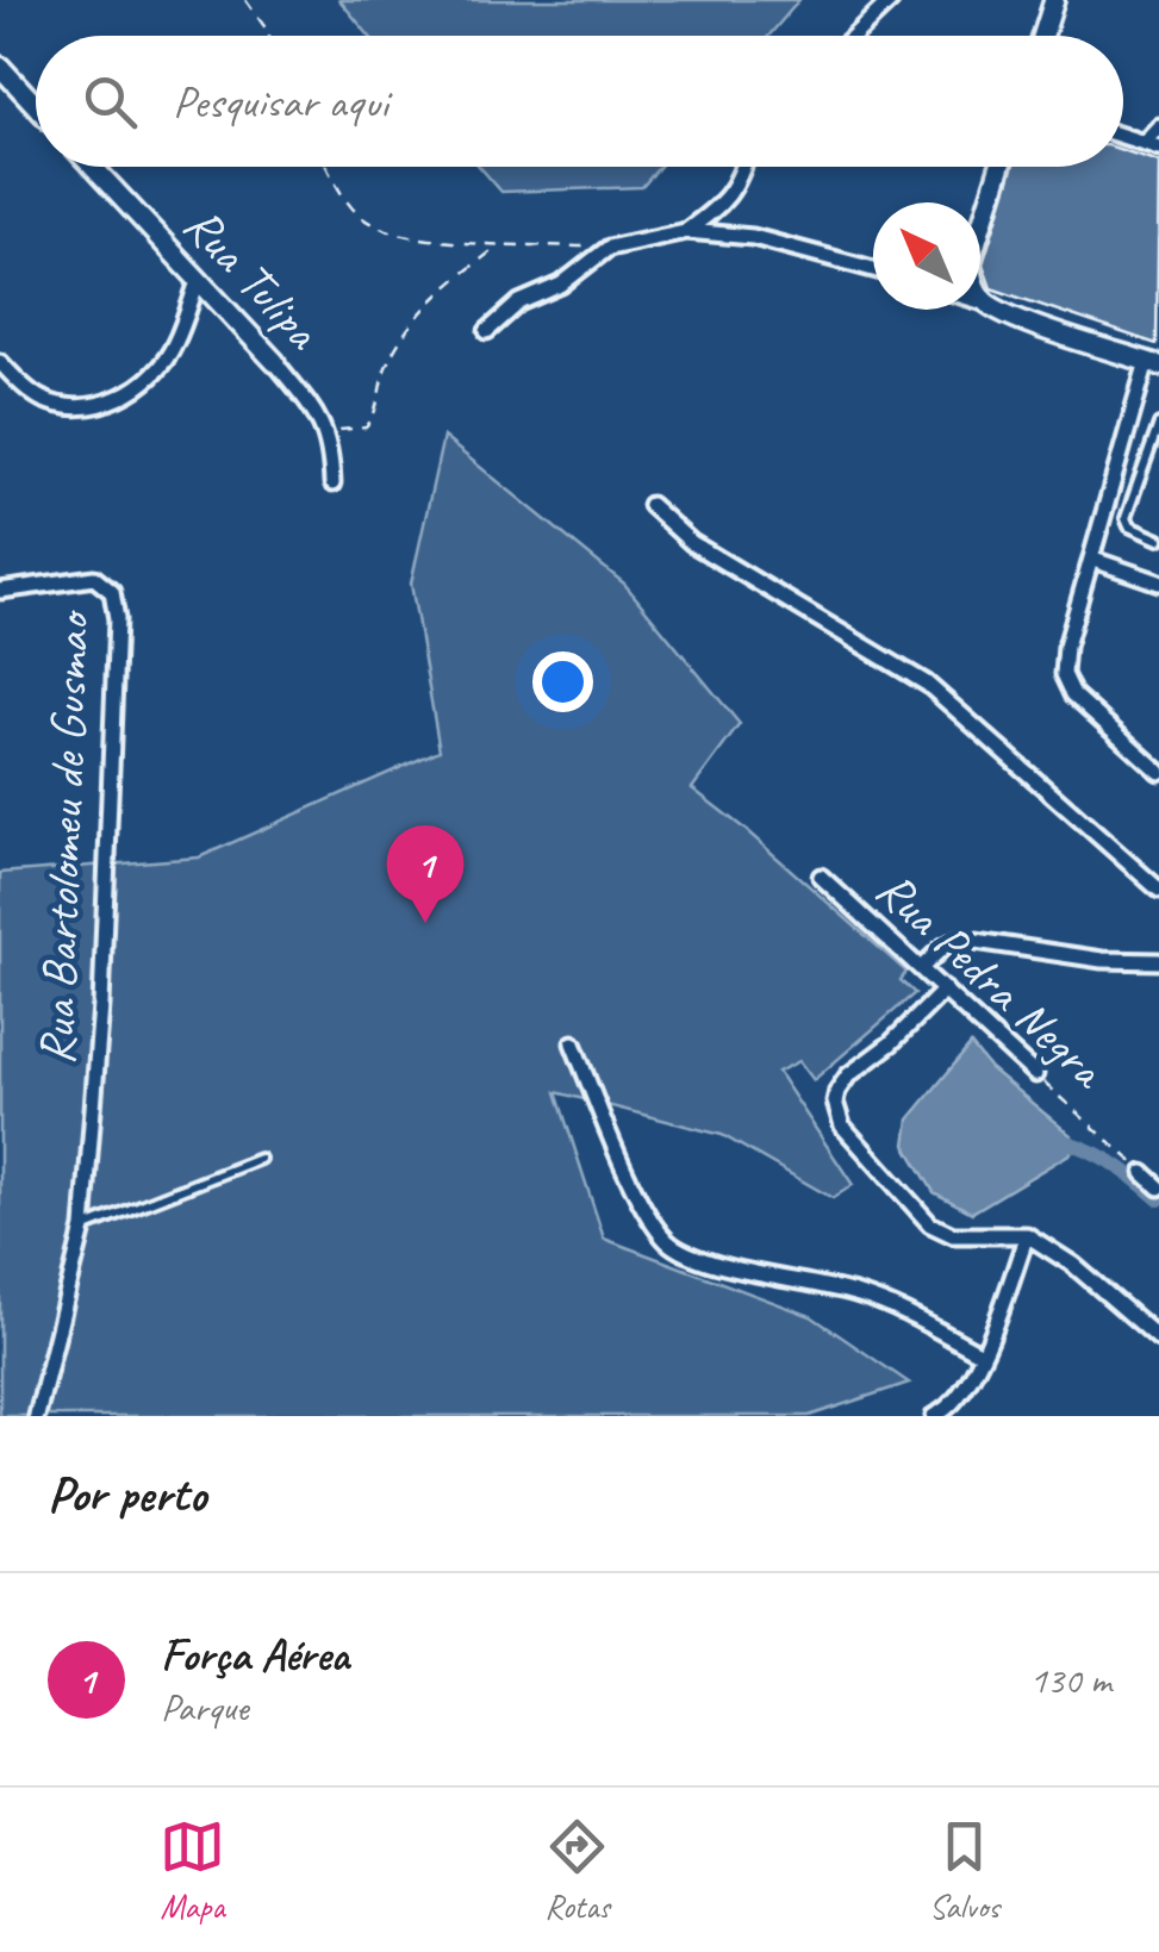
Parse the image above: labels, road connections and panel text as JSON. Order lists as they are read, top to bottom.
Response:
{
  "streets": {
    "main road": ["Rua Tulipa"],
    "street": ["Rua Bartolomeu de Gusmao", "Rua Pedra Negra"]
  },
  "north": "top left",
  "page": {
    "search": "Pesquisar aqui",
    "pins": "1",
    "heading": "Por perto",
    "list": [
      {
        "mark": "1",
        "name": "Força Aérea",
        "note": "Parque",
        "value": "130 m"
      }
    ],
    "nav": ["Mapa", "Rotas", "Salvos"]
  }
}
